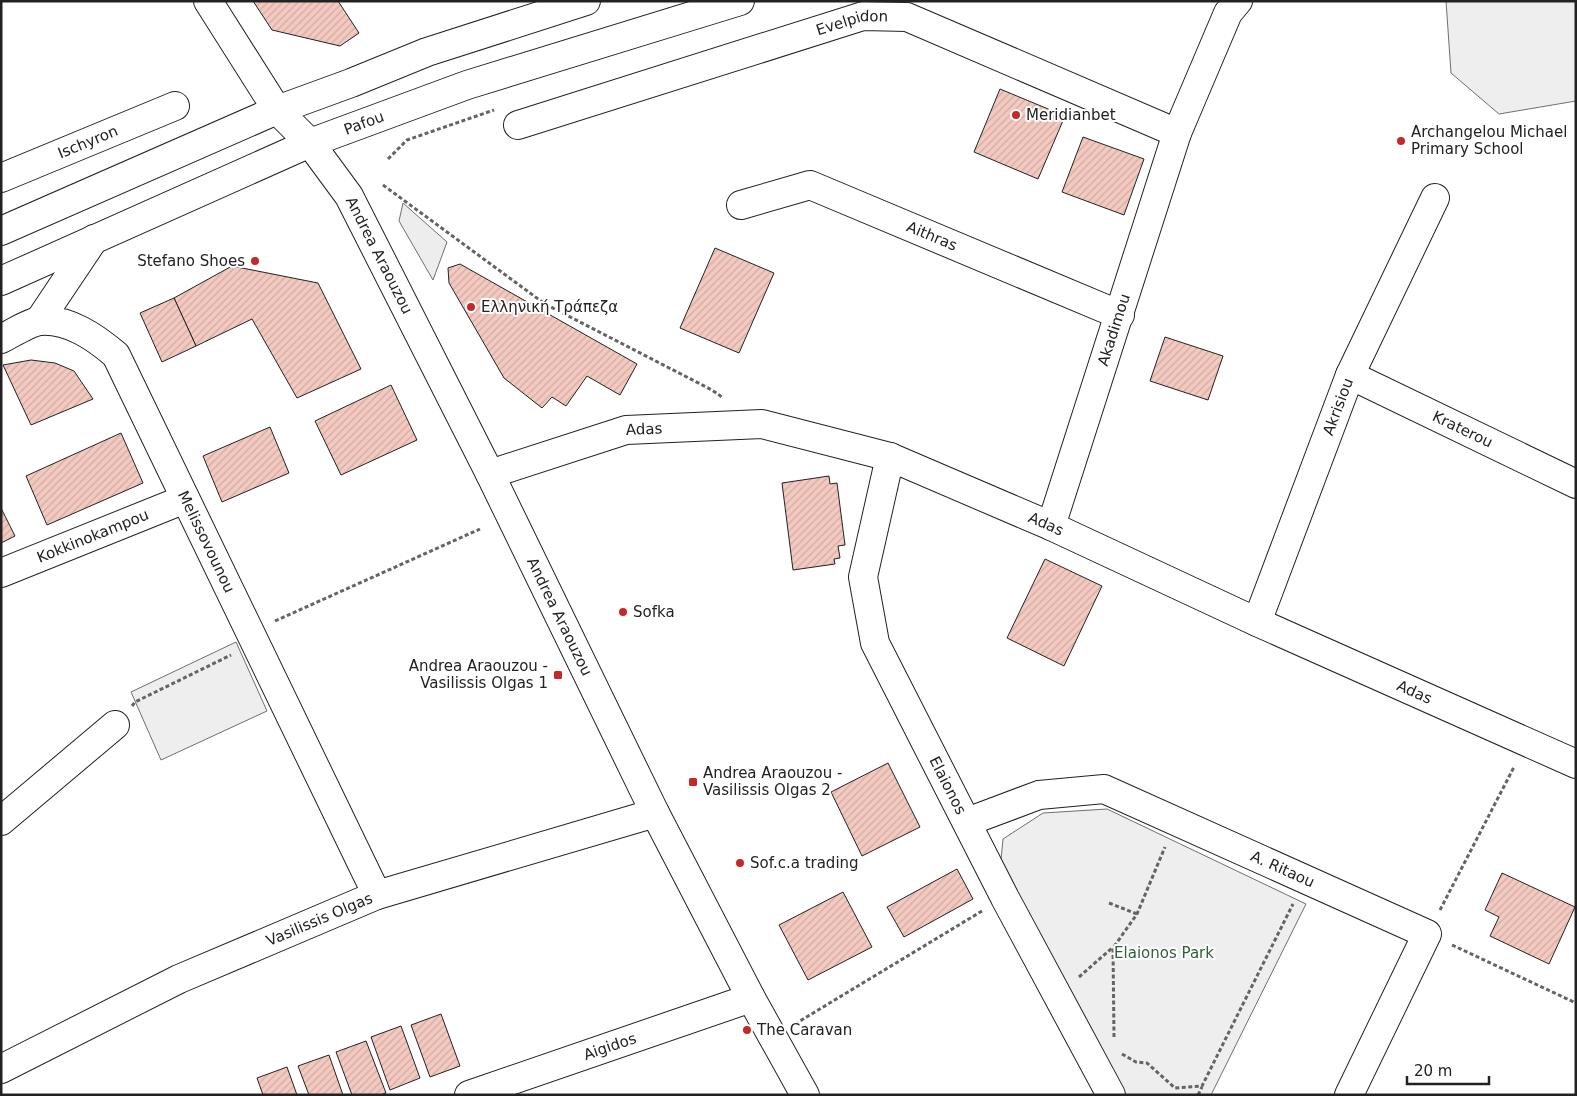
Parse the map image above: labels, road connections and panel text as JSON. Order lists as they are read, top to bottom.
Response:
{
  "streets": {
    "street": [
      "Evelpidon",
      "Pafou",
      "Ischyron",
      "Aithras",
      "Andrea Araouzou",
      "Akadimou",
      "Akrisiou",
      "Kraterou",
      "Adas",
      "Kokkinokampou",
      "Melissovounou",
      "Elaionos",
      "A. Ritaou",
      "Vasilissis Olgas",
      "Aigidos"
    ]
  },
  "crossings": [
    ["Evelpidon", "Akadimou"],
    ["Pafou", "Andrea Araouzou"],
    ["Aithras", "Akadimou"],
    ["Andrea Araouzou", "Adas"],
    ["Andrea Araouzou", "Vasilissis Olgas"],
    ["Andrea Araouzou", "Aigidos"],
    ["Akadimou", "Adas"],
    ["Akrisiou", "Kraterou"],
    ["Akrisiou", "Adas"],
    ["Adas", "Elaionos"],
    ["Kokkinokampou", "Melissovounou"],
    ["Melissovounou", "Vasilissis Olgas"],
    ["Elaionos", "A. Ritaou"]
  ],
  "parks": ["Elaionos Park"],
  "places": {
    "other": [
      "Meridianbet",
      "Archangelou Michael Primary School",
      "Stefano Shoes",
      "Ελληνική Τράπεζα",
      "Sofka",
      "Sof.c.a trading",
      "The Caravan"
    ],
    "transit": ["Andrea Araouzou - Vasilissis Olgas 1", "Andrea Araouzou - Vasilissis Olgas 2"]
  },
  "scale_bar": "20 m"
}
